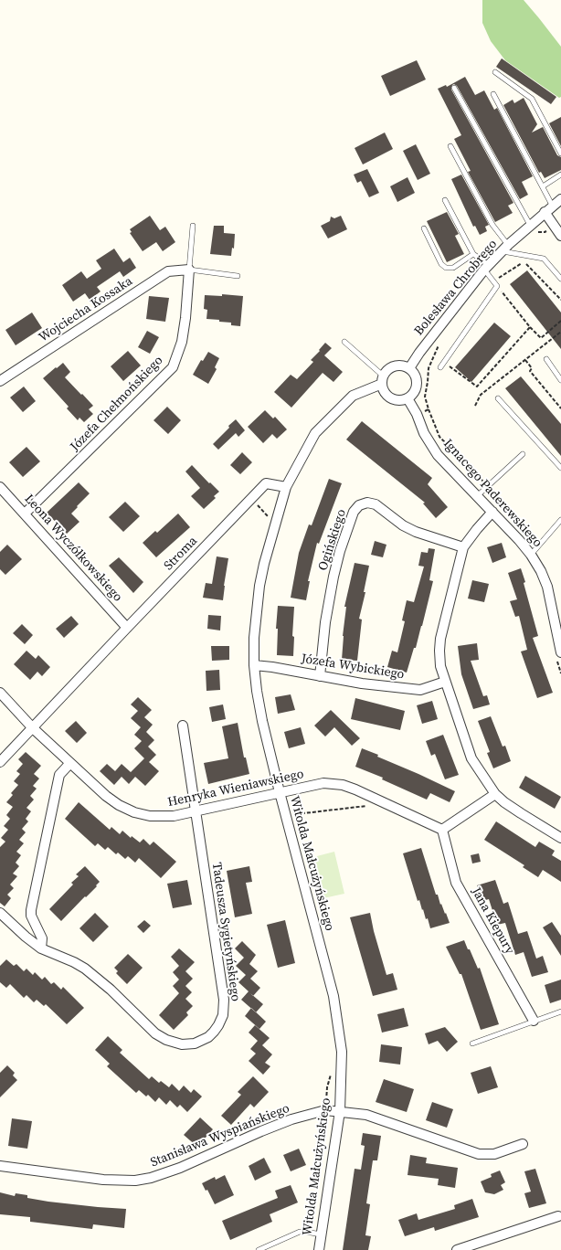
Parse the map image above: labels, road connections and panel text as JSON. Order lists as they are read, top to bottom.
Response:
{
  "streets": {
    "street": [
      "Bolesława Chrobrego",
      "Wojciecha Kossaka",
      "Józefa Chełmońskiego",
      "Ignacego Paderewskiego",
      "Ogińskiego",
      "Leona Wyczółkowskiego",
      "Stroma",
      "Józefa Wybickiego",
      "Henryka Wieniawskiego",
      "Witolda Małcużyńskiego",
      "Jana Kiepury",
      "Tadeusza Sygietyńskiego",
      "Stanisława Wyspiańskiego"
    ]
  },
  "crossings": [
    ["Bolesława Chrobrego", "Ignacego Paderewskiego"],
    ["Wojciecha Kossaka", "Józefa Chełmońskiego"],
    ["Józefa Chełmońskiego", "Leona Wyczółkowskiego"],
    ["Ogińskiego", "Józefa Wybickiego"],
    ["Leona Wyczółkowskiego", "Stroma"],
    ["Stroma", "Henryka Wieniawskiego"],
    ["Stroma", "Witolda Małcużyńskiego"],
    ["Józefa Wybickiego", "Witolda Małcużyńskiego"],
    ["Henryka Wieniawskiego", "Witolda Małcużyńskiego"],
    ["Henryka Wieniawskiego", "Jana Kiepury"],
    ["Henryka Wieniawskiego", "Tadeusza Sygietyńskiego"],
    ["Witolda Małcużyńskiego", "Stanisława Wyspiańskiego"]
  ]
}
